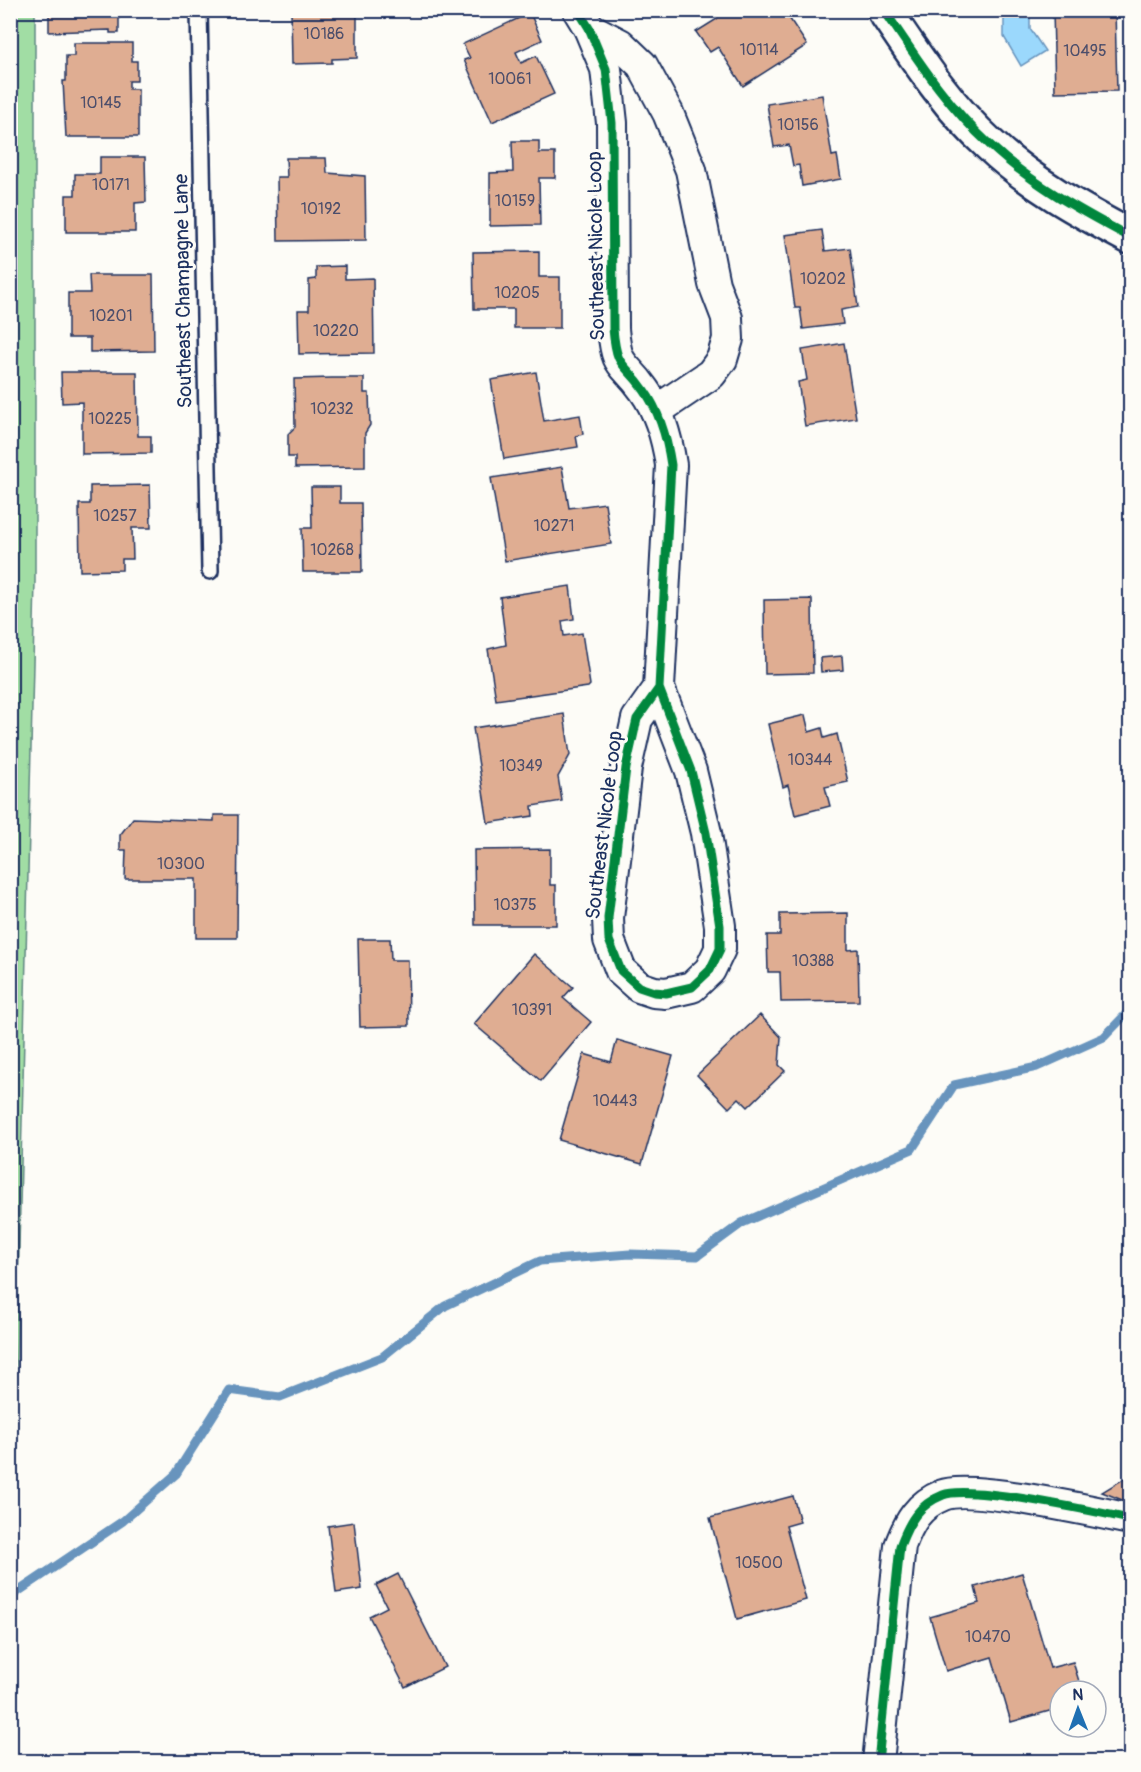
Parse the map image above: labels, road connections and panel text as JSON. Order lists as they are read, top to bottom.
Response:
{
  "streets": {
    "street": ["Southeast Nicole Loop"],
    "lane": ["Southeast Champagne Lane"]
  },
  "house_numbers": [
    "10186",
    "10114",
    "10495",
    "10061",
    "10145",
    "10156",
    "10171",
    "10159",
    "10192",
    "10202",
    "10205",
    "10201",
    "10220",
    "10232",
    "10225",
    "10257",
    "10271",
    "10268",
    "10344",
    "10349",
    "10300",
    "10375",
    "10388",
    "10391",
    "10443",
    "10500",
    "10470"
  ],
  "north": "top"
}
